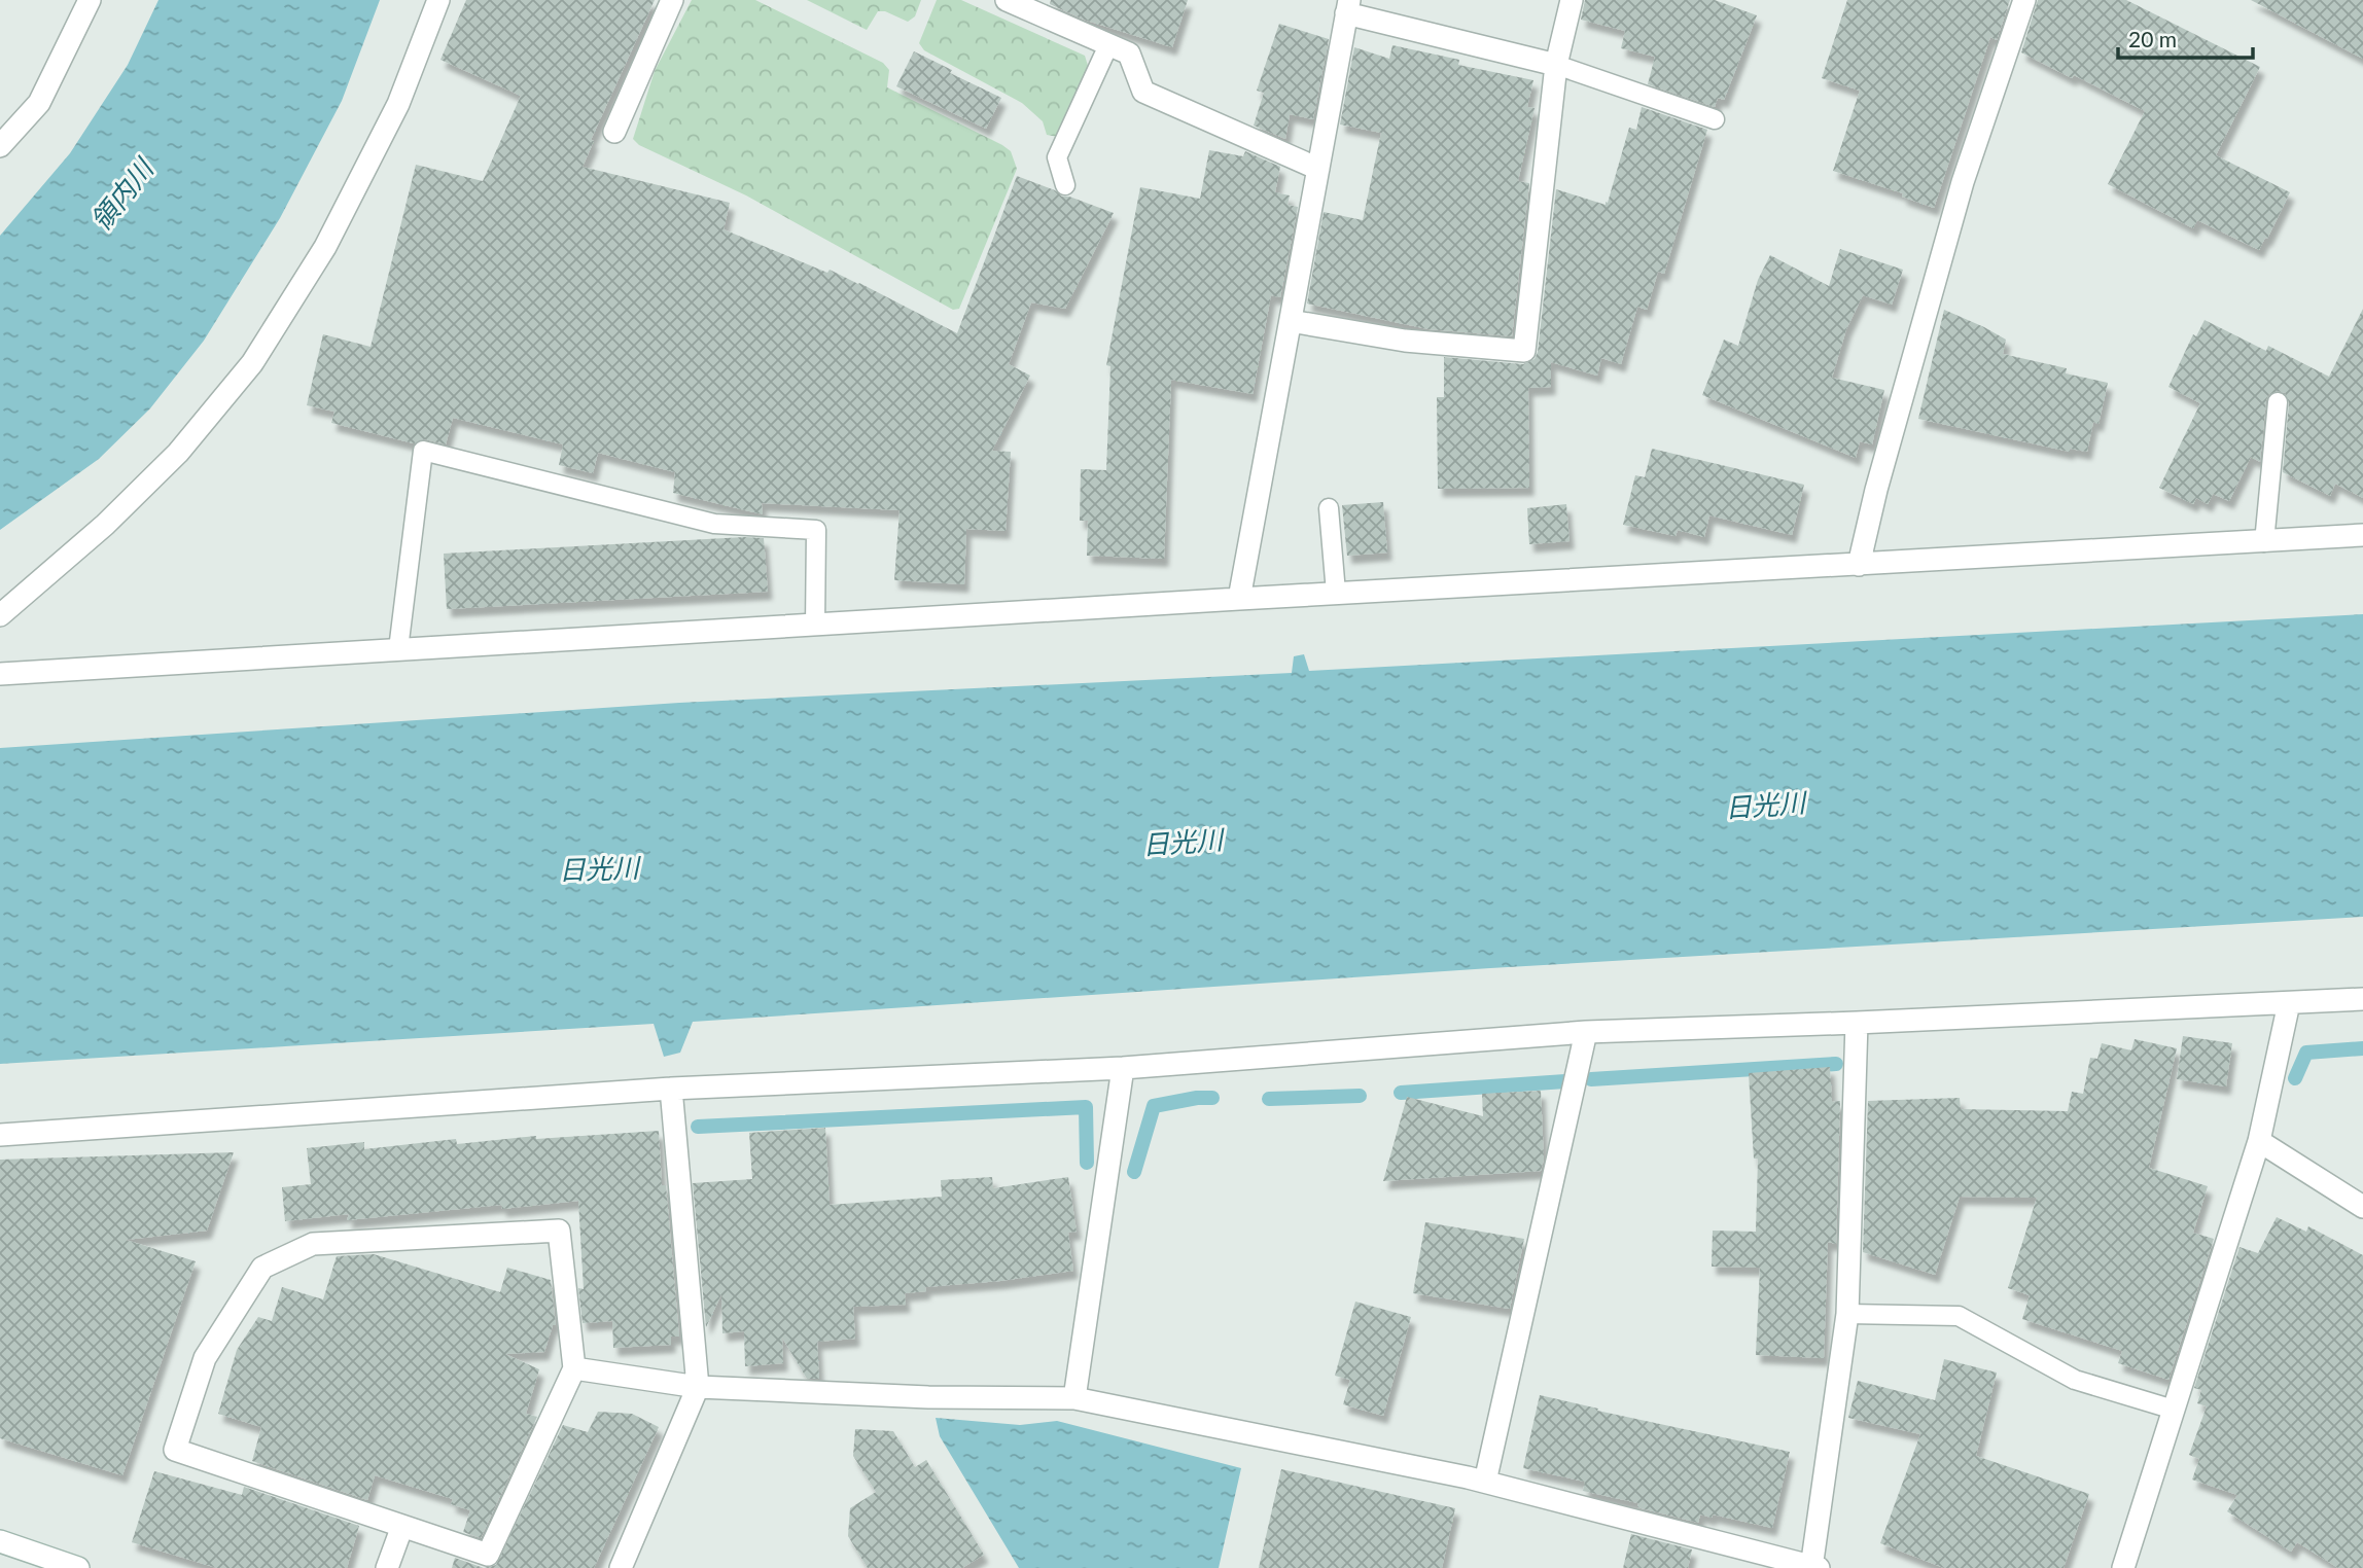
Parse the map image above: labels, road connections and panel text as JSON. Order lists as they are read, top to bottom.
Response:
{
  "water": ["領内川", "日光川"],
  "scale_bar": "20 m"
}
